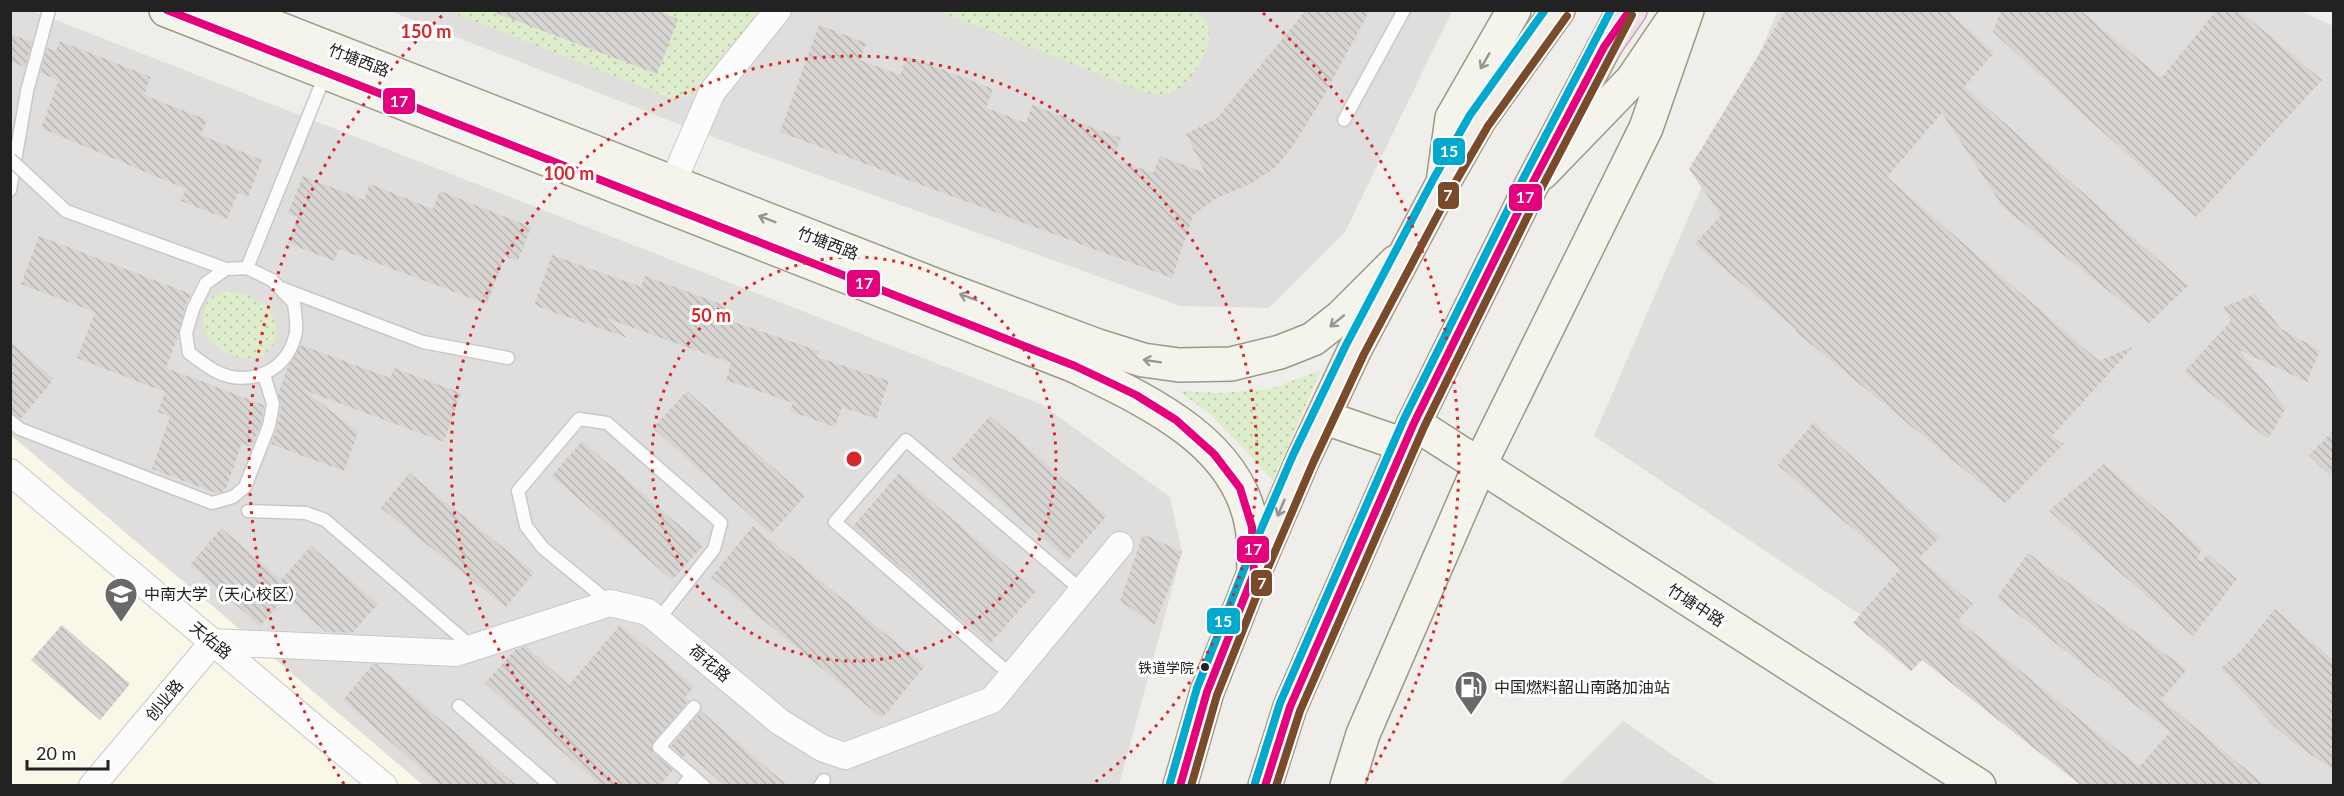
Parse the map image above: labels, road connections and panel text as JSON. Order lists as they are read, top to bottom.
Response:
{
  "streets": {
    "main road": ["竹塘西路", "竹塘中路"],
    "street": ["天佑路", "荷花路", "创业路"]
  },
  "crossings": [
    ["天佑路", "创业路"]
  ],
  "places": {
    "school or university": ["中南大学（天心校区）"],
    "other": ["铁道学院"],
    "fuel station": ["中国燃料韶山南路加油站"]
  },
  "lines": ["transit line 17", "transit line 15", "transit line 7"],
  "scale_bar": "20 m",
  "rings": ["150 m", "100 m", "50 m"]
}
